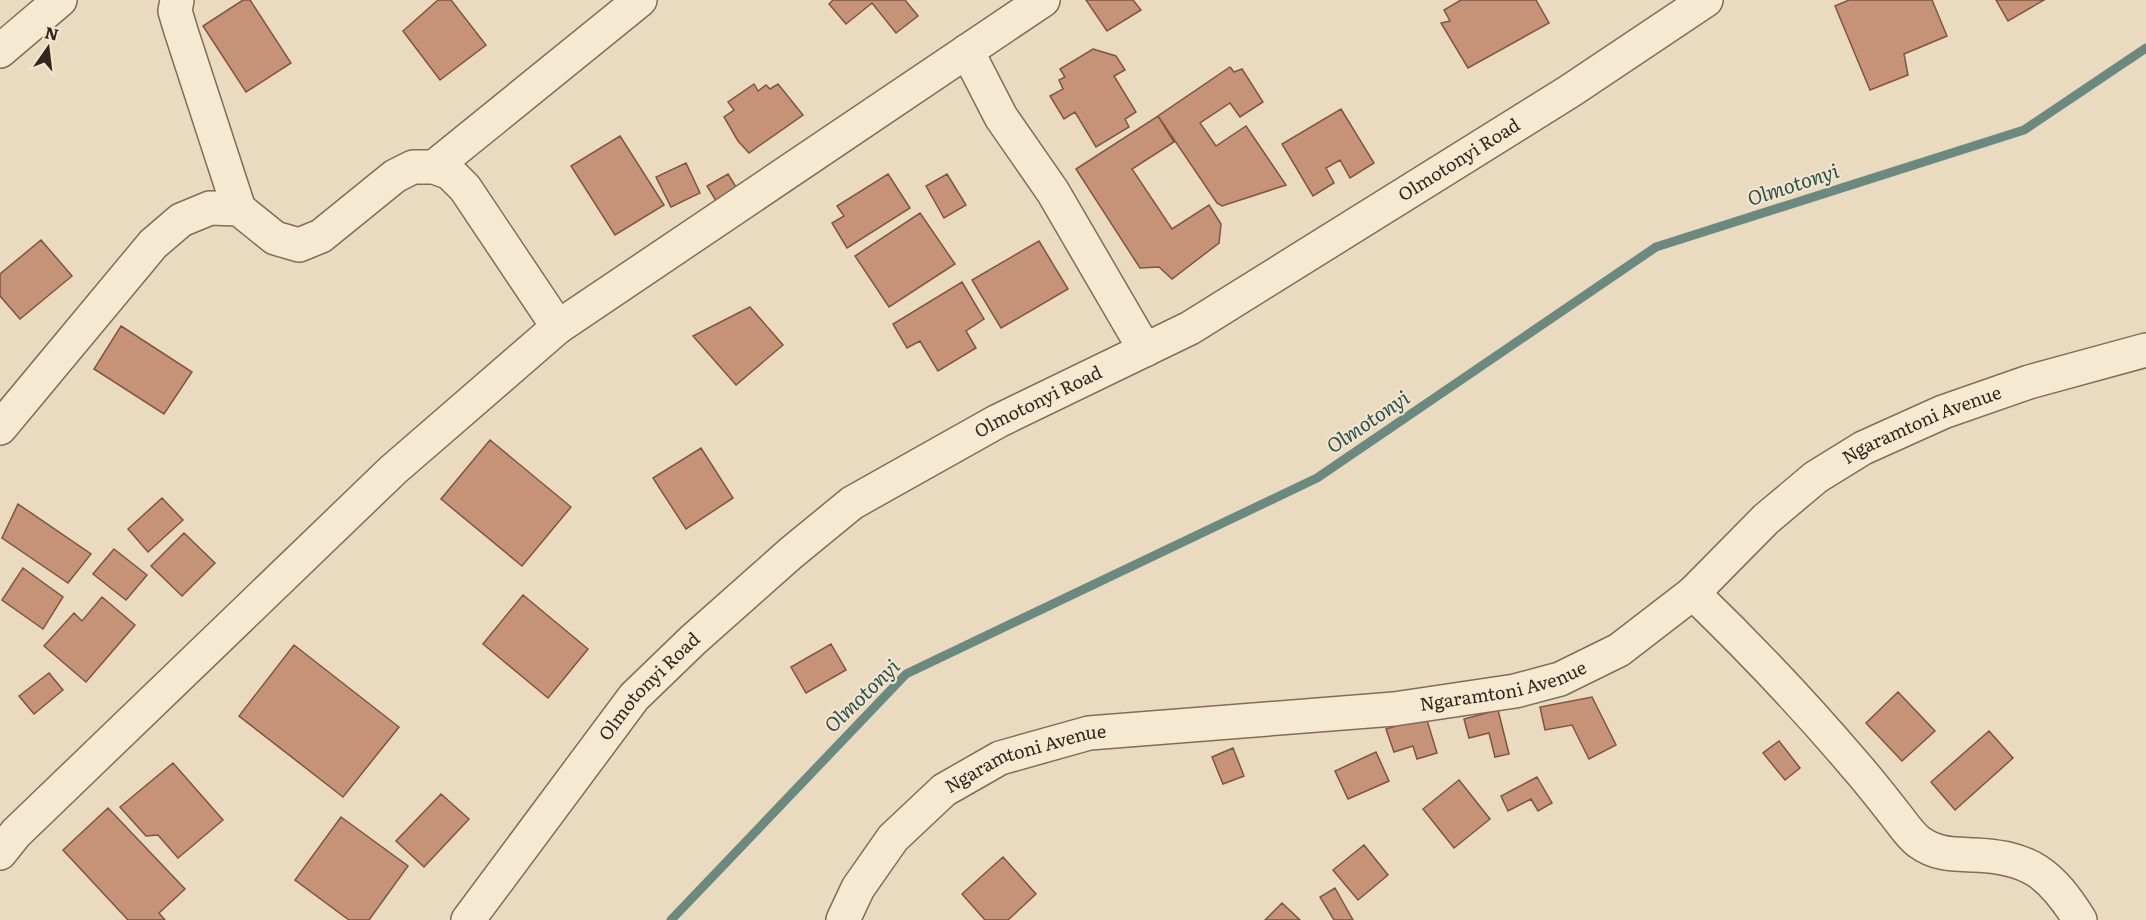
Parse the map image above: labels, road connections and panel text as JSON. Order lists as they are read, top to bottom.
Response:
{
  "streets": {
    "street": ["Olmotonyi Road", "Ngaramtoni Avenue"]
  },
  "water": ["Olmotonyi"],
  "north": "top"
}
